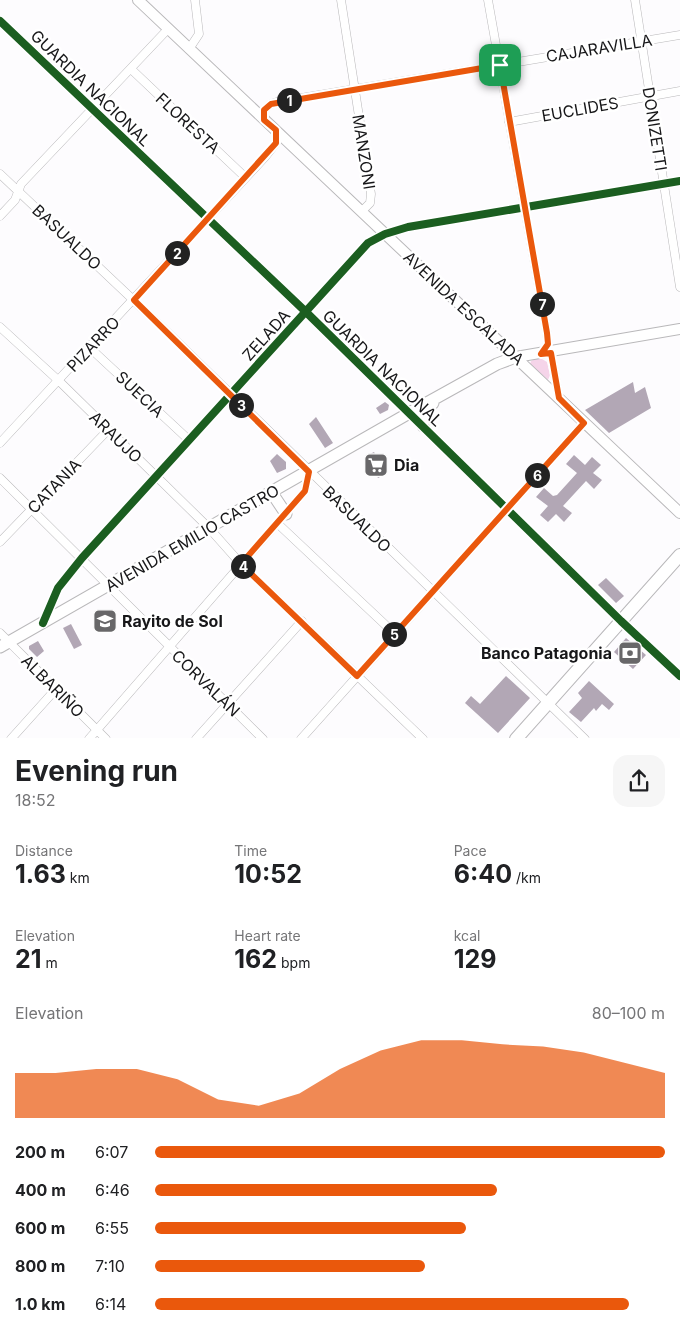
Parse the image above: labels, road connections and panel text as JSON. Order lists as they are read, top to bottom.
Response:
{
  "streets": {
    "main road": ["AVENIDA EMILIO CASTRO"],
    "street": [
      "CAJARAVILLA",
      "GUARDIA NACIONAL",
      "EUCLIDES",
      "FLORESTA",
      "DONIZETTI",
      "MANZONI",
      "BASUALDO",
      "AVENIDA ESCALADA",
      "ZELADA",
      "PIZARRO",
      "SUECIA",
      "ARAUJO",
      "CATANIA",
      "CORVALÁN",
      "ALBARIÑO"
    ]
  },
  "crossings": [
    ["CAJARAVILLA", "DONIZETTI"],
    ["CAJARAVILLA", "MANZONI"],
    ["CAJARAVILLA", "AVENIDA ESCALADA"],
    ["GUARDIA NACIONAL", "ZELADA"],
    ["GUARDIA NACIONAL", "PIZARRO"],
    ["GUARDIA NACIONAL", "AVENIDA EMILIO CASTRO"],
    ["EUCLIDES", "DONIZETTI"],
    ["FLORESTA", "PIZARRO"],
    ["DONIZETTI", "ZELADA"],
    ["MANZONI", "AVENIDA ESCALADA"],
    ["BASUALDO", "ZELADA"],
    ["BASUALDO", "PIZARRO"],
    ["BASUALDO", "AVENIDA EMILIO CASTRO"],
    ["AVENIDA ESCALADA", "ZELADA"],
    ["AVENIDA ESCALADA", "PIZARRO"],
    ["AVENIDA ESCALADA", "AVENIDA EMILIO CASTRO"],
    ["ZELADA", "SUECIA"],
    ["ZELADA", "ARAUJO"],
    ["ZELADA", "AVENIDA EMILIO CASTRO"],
    ["ZELADA", "CORVALÁN"],
    ["PIZARRO", "SUECIA"],
    ["PIZARRO", "ARAUJO"],
    ["ARAUJO", "CATANIA"],
    ["ARAUJO", "AVENIDA EMILIO CASTRO"],
    ["CATANIA", "CORVALÁN"],
    ["AVENIDA EMILIO CASTRO", "CORVALÁN"],
    ["AVENIDA EMILIO CASTRO", "ALBARIÑO"]
  ],
  "places": {
    "supermarket": ["Dia"],
    "school or university": ["Rayito de Sol"],
    "bank": ["Banco Patagonia"]
  },
  "page": {
    "pins": [
      "1",
      "2",
      "7",
      "3",
      "6",
      "4",
      "5"
    ],
    "heading": ["Evening run", "18:52"],
    "stats": [
      ["Distance", "1.63 km"],
      ["Time", "10:52"],
      ["Pace", "6:40 /km"],
      ["Elevation", "21 m"],
      ["Heart rate", "162 bpm"],
      ["kcal", "129"]
    ],
    "chart": ["Elevation", "80–100 m"],
    "list": [
      {
        "name": "200 m",
        "note": "6:07"
      },
      {
        "name": "400 m",
        "note": "6:46"
      },
      {
        "name": "600 m",
        "note": "6:55"
      },
      {
        "name": "800 m",
        "note": "7:10"
      },
      {
        "name": "1.0 km",
        "note": "6:14"
      }
    ]
  }
}
